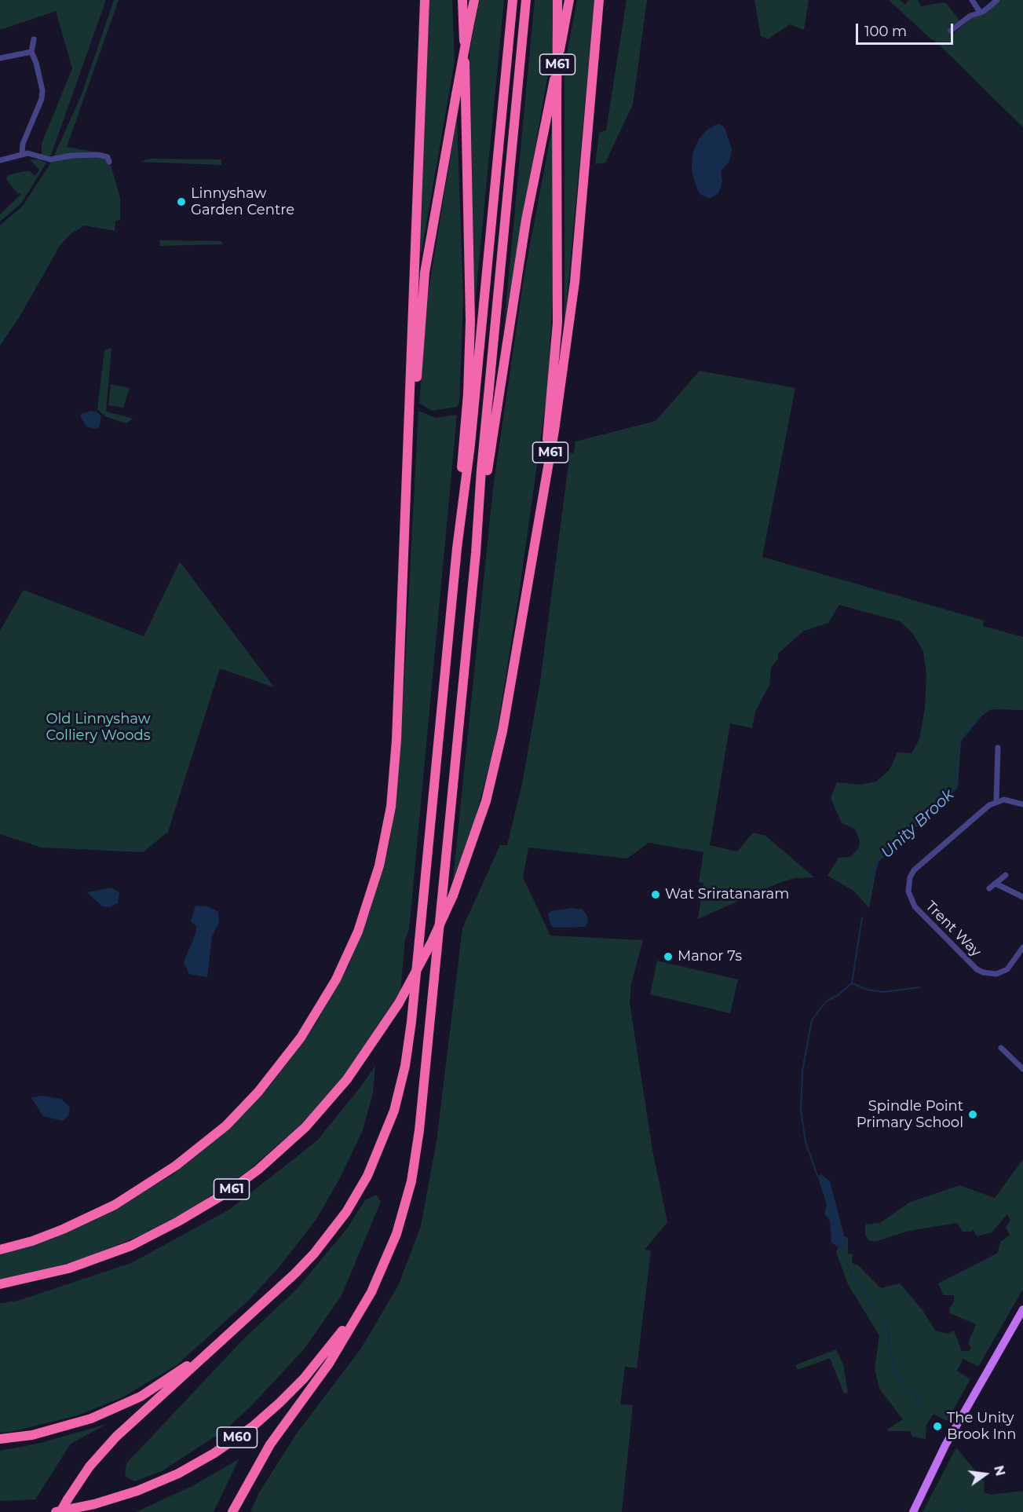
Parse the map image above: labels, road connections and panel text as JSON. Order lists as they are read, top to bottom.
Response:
{
  "streets": {
    "highway": ["M61", "M60"],
    "street": ["Trent Way"]
  },
  "crossings": [
    ["M61", "M60"]
  ],
  "water": ["Unity Brook"],
  "parks": ["Old Linnyshaw Colliery Woods"],
  "places": [
    "Linnyshaw Garden Centre",
    "Wat Sriratanaram",
    "Manor 7s",
    "Spindle Point Primary School",
    "The Unity Brook Inn"
  ],
  "scale_bar": "100 m",
  "north": "right"
}
